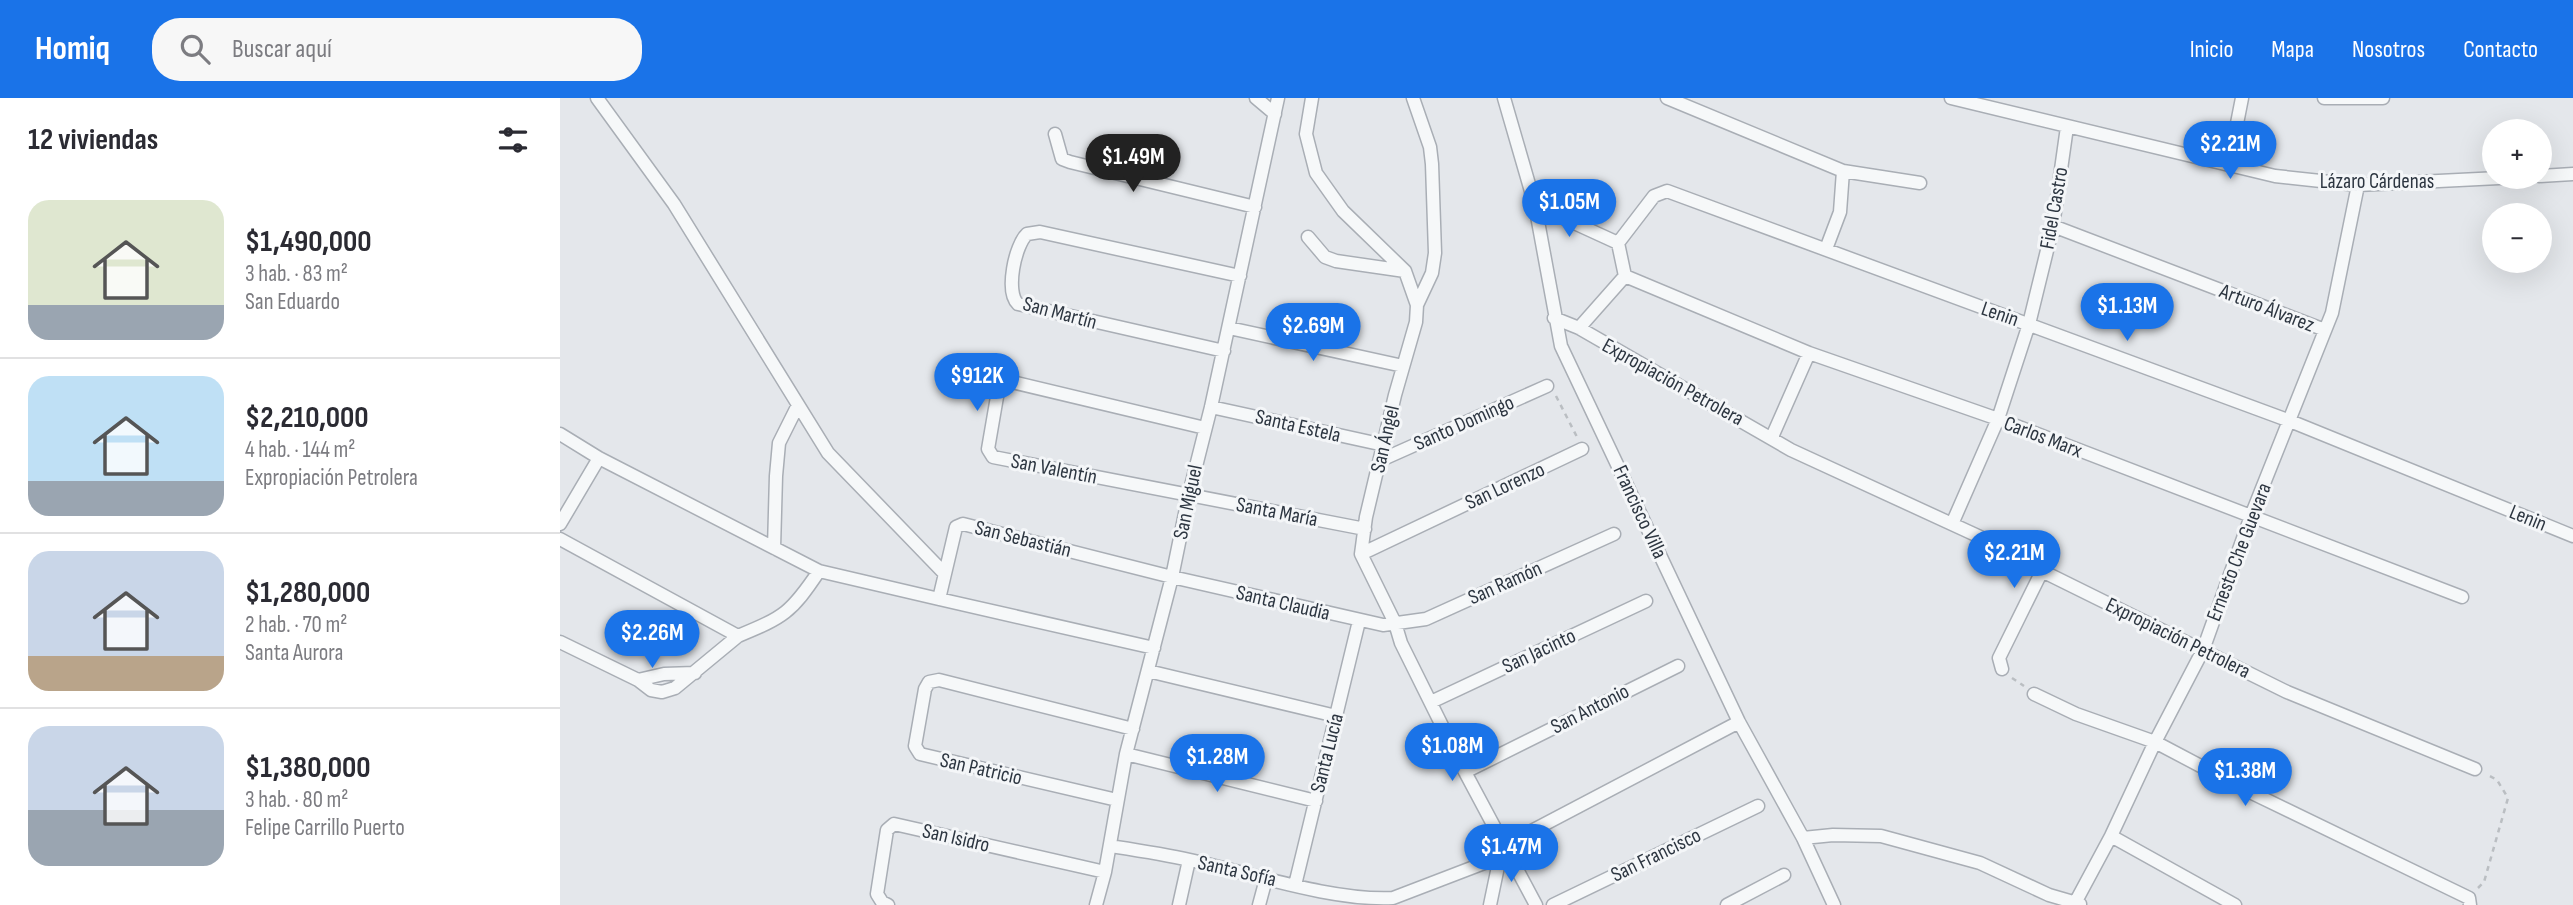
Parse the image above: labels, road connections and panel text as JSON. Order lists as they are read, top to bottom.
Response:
{
  "streets": {
    "street": [
      "Lázaro Cárdenas",
      "Fidel Castro",
      "Arturo Álvarez",
      "San Martín",
      "Lenin",
      "Expropiación Petrolera",
      "Santo Domingo",
      "Santa Estela",
      "Carlos Marx",
      "San Ángel",
      "San Valentín",
      "San Lorenzo",
      "San Miguel",
      "Santa María",
      "Francisco Villa",
      "San Sebastián",
      "Ernesto Che Guevara",
      "San Ramón",
      "Santa Claudia",
      "San Jacinto",
      "San Antonio",
      "Santa Lucía",
      "San Patricio",
      "San Isidro",
      "San Francisco",
      "Santa Sofía"
    ]
  },
  "crossings": [
    ["Lázaro Cárdenas", "Fidel Castro"],
    ["Lázaro Cárdenas", "Ernesto Che Guevara"],
    ["Fidel Castro", "Arturo Álvarez"],
    ["Fidel Castro", "Lenin"],
    ["Fidel Castro", "Expropiación Petrolera"],
    ["Fidel Castro", "Carlos Marx"],
    ["Arturo Álvarez", "Ernesto Che Guevara"],
    ["San Martín", "San Miguel"],
    ["Lenin", "Ernesto Che Guevara"],
    ["Expropiación Petrolera", "Francisco Villa"],
    ["Expropiación Petrolera", "Ernesto Che Guevara"],
    ["Santo Domingo", "San Ángel"],
    ["Santa Estela", "San Ángel"],
    ["Santa Estela", "San Miguel"],
    ["Carlos Marx", "Ernesto Che Guevara"],
    ["San Ángel", "San Lorenzo"],
    ["San Ángel", "Santa María"],
    ["San Valentín", "San Miguel"],
    ["San Valentín", "Santa María"],
    ["San Miguel", "Santa María"],
    ["San Miguel", "San Sebastián"],
    ["San Miguel", "Santa Claudia"],
    ["San Miguel", "San Patricio"],
    ["San Miguel", "San Isidro"],
    ["San Miguel", "Santa Sofía"],
    ["Francisco Villa", "Santa Sofía"],
    ["San Sebastián", "Santa Claudia"],
    ["San Ramón", "Santa Claudia"],
    ["Santa Claudia", "Santa Lucía"],
    ["Santa Lucía", "Santa Sofía"]
  ],
  "page": {
    "header": "Homiq",
    "search": "Buscar aquí",
    "nav": [
      "Inicio",
      "Mapa",
      "Nosotros",
      "Contacto"
    ],
    "heading": "12 viviendas",
    "map_buttons": ["+", "−"],
    "price": [
      "$2.21M",
      "$1.49M",
      "$1.05M",
      "$1.13M",
      "$2.69M",
      "$912K",
      "$2.21M",
      "$2.26M",
      "$1.08M",
      "$1.28M",
      "$1.38M",
      "$1.47M"
    ],
    "list": [
      {
        "name": "$1,490,000",
        "note": "3 hab. · 83 m² · San Eduardo"
      },
      {
        "name": "$2,210,000",
        "note": "4 hab. · 144 m² · Expropiación Petrolera"
      },
      {
        "name": "$1,280,000",
        "note": "2 hab. · 70 m² · Santa Aurora"
      },
      {
        "name": "$1,380,000",
        "note": "3 hab. · 80 m² · Felipe Carrillo Puerto"
      }
    ]
  }
}
